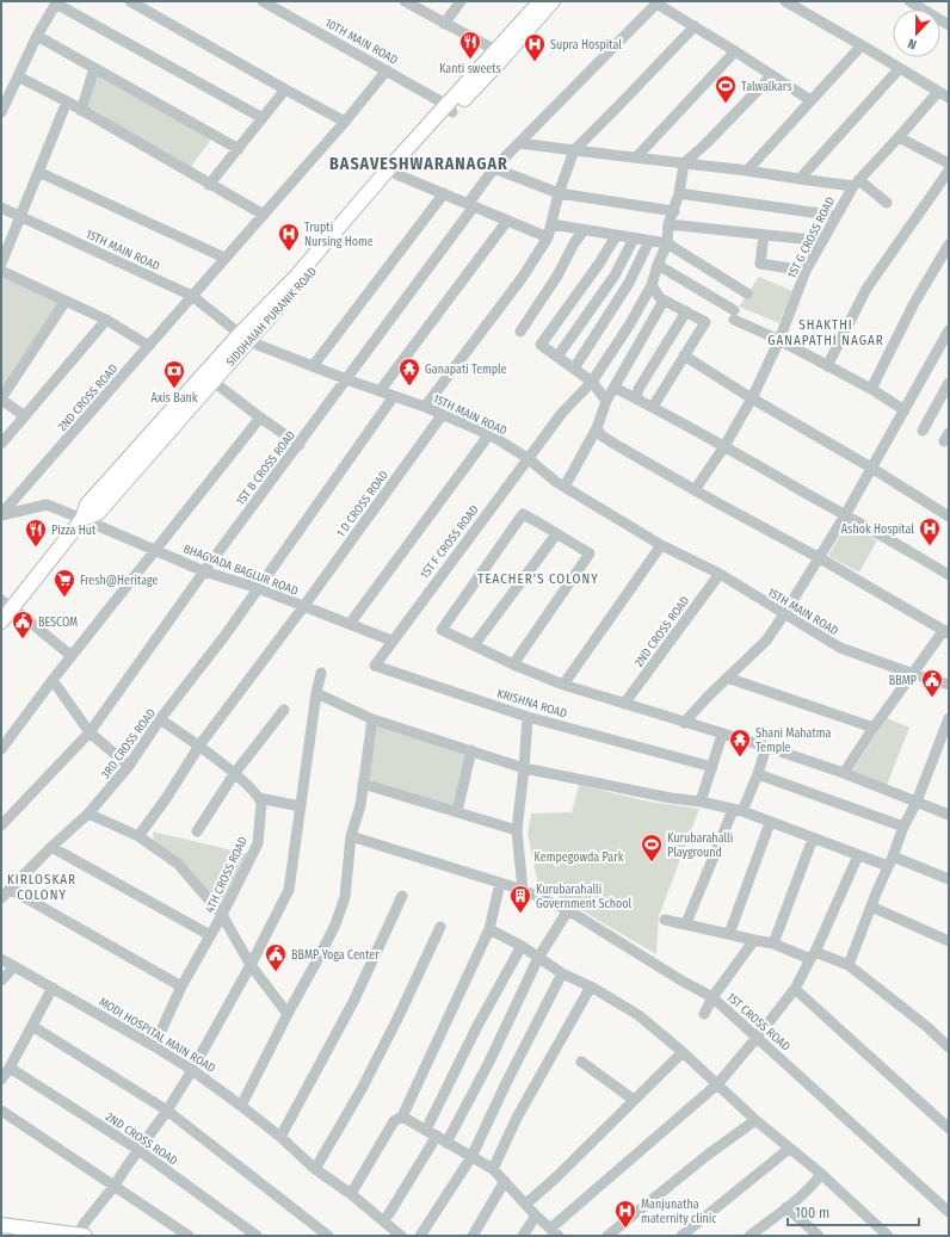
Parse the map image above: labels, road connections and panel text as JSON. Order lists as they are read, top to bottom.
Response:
{
  "streets": {
    "main road": ["SIDDHAIAH PURANIK ROAD"],
    "street": [
      "10TH MAIN ROAD",
      "1ST G CROSS ROAD",
      "15TH MAIN ROAD",
      "2ND CROSS ROAD",
      "1ST B CROSS ROAD",
      "1 D CROSS ROAD",
      "1ST F CROSS ROAD",
      "BHAGYADA BAGLUR ROAD",
      "KRISHNA ROAD",
      "3RD CROSS ROAD",
      "4TH CROSS ROAD",
      "1ST CROSS ROAD",
      "MODI HOSPITAL MAIN ROAD"
    ]
  },
  "crossings": [
    ["10TH MAIN ROAD", "SIDDHAIAH PURANIK ROAD"],
    ["10TH MAIN ROAD", "2ND CROSS ROAD"],
    ["15TH MAIN ROAD", "SIDDHAIAH PURANIK ROAD"],
    ["15TH MAIN ROAD", "2ND CROSS ROAD"],
    ["15TH MAIN ROAD", "1ST B CROSS ROAD"],
    ["15TH MAIN ROAD", "1 D CROSS ROAD"],
    ["15TH MAIN ROAD", "1ST F CROSS ROAD"],
    ["15TH MAIN ROAD", "3RD CROSS ROAD"],
    ["SIDDHAIAH PURANIK ROAD", "BHAGYADA BAGLUR ROAD"],
    ["2ND CROSS ROAD", "BHAGYADA BAGLUR ROAD"],
    ["1ST B CROSS ROAD", "BHAGYADA BAGLUR ROAD"],
    ["1 D CROSS ROAD", "BHAGYADA BAGLUR ROAD"],
    ["1ST F CROSS ROAD", "BHAGYADA BAGLUR ROAD"],
    ["1ST F CROSS ROAD", "KRISHNA ROAD"],
    ["BHAGYADA BAGLUR ROAD", "KRISHNA ROAD"],
    ["BHAGYADA BAGLUR ROAD", "3RD CROSS ROAD"],
    ["4TH CROSS ROAD", "MODI HOSPITAL MAIN ROAD"]
  ],
  "districts": [
    "BASAVESHWARANAGAR",
    "SHAKTHI GANAPATHI NAGAR",
    "TEACHER'S COLONY",
    "KIRLOSKAR COLONY"
  ],
  "parks": ["Kempegowda Park"],
  "places": {
    "restaurant": ["Kanti sweets", "Pizza Hut"],
    "hospital": [
      "Supra Hospital",
      "Trupti Nursing Home",
      "Ashok Hospital",
      "Manjunatha maternity clinic"
    ],
    "sports": ["Talwalkars", "Kurubarahalli Playground"],
    "temple": ["Ganapati Temple", "Shani Mahatma Temple"],
    "bank": ["Axis Bank"],
    "supermarket": ["Fresh@Heritage"],
    "public building": ["BESCOM", "BBMP", "BBMP Yoga Center"],
    "building": ["Kurubarahalli Government School"]
  },
  "scale_bar": "100 m",
  "north": "bottom"
}
